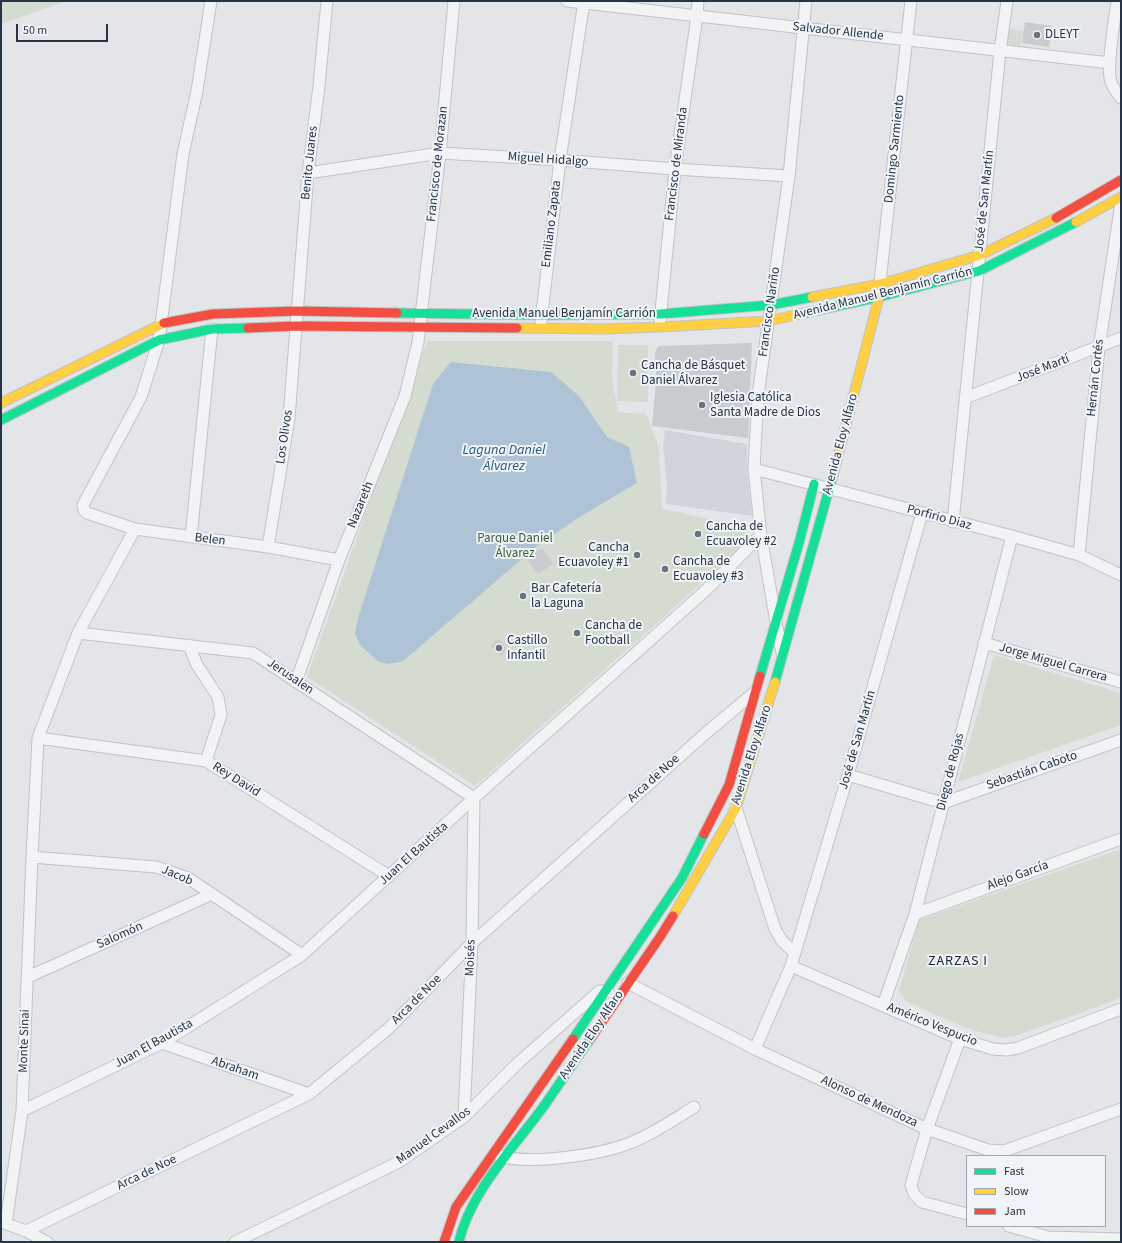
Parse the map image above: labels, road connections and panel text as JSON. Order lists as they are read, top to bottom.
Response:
{
  "streets": {
    "main road": ["Avenida Manuel Benjamín Carrión", "Avenida Eloy Alfaro"],
    "street": [
      "Salvador Allende",
      "Domingo Sarmiento",
      "Miguel Hidalgo",
      "Benito Juares",
      "Francisco de Morazan",
      "Francisco de Miranda",
      "José de San Martín",
      "Emiliano Zapata",
      "Francisco Nariño",
      "José Martí",
      "Hernán Cortés",
      "Los Olivos",
      "Nazareth",
      "Porfirio Diaz",
      "Belen",
      "Jorge Miguel Carrera",
      "Jerusalen",
      "Sebastián Caboto",
      "Diego de Rojas",
      "Arca de Noe",
      "Rey David",
      "Juan El Bautista",
      "Jacob",
      "Alejo García",
      "Salomón",
      "Moisés",
      "Américo Vespucio",
      "Monte Sinai",
      "Abraham",
      "Alonso de Mendoza",
      "Manuel Cevallos"
    ]
  },
  "crossings": [
    ["Salvador Allende", "Domingo Sarmiento"],
    ["Salvador Allende", "Francisco de Miranda"],
    ["Salvador Allende", "José de San Martín"],
    ["Salvador Allende", "Emiliano Zapata"],
    ["Salvador Allende", "Francisco Nariño"],
    ["Domingo Sarmiento", "Avenida Manuel Benjamín Carrión"],
    ["Domingo Sarmiento", "Avenida Eloy Alfaro"],
    ["Miguel Hidalgo", "Benito Juares"],
    ["Miguel Hidalgo", "Francisco de Morazan"],
    ["Miguel Hidalgo", "Francisco de Miranda"],
    ["Miguel Hidalgo", "Emiliano Zapata"],
    ["Miguel Hidalgo", "Francisco Nariño"],
    ["Benito Juares", "Avenida Manuel Benjamín Carrión"],
    ["Benito Juares", "Los Olivos"],
    ["Francisco de Morazan", "Avenida Manuel Benjamín Carrión"],
    ["Francisco de Morazan", "Nazareth"],
    ["Francisco de Miranda", "Avenida Manuel Benjamín Carrión"],
    ["José de San Martín", "Avenida Manuel Benjamín Carrión"],
    ["José de San Martín", "José Martí"],
    ["José de San Martín", "Porfirio Diaz"],
    ["José de San Martín", "Américo Vespucio"],
    ["José de San Martín", "Alonso de Mendoza"],
    ["Emiliano Zapata", "Avenida Manuel Benjamín Carrión"],
    ["Avenida Manuel Benjamín Carrión", "Francisco Nariño"],
    ["Avenida Manuel Benjamín Carrión", "Los Olivos"],
    ["Avenida Manuel Benjamín Carrión", "Avenida Eloy Alfaro"],
    ["Avenida Manuel Benjamín Carrión", "Nazareth"],
    ["Avenida Manuel Benjamín Carrión", "Belen"],
    ["Francisco Nariño", "Avenida Eloy Alfaro"],
    ["Francisco Nariño", "Porfirio Diaz"],
    ["Francisco Nariño", "Juan El Bautista"],
    ["José Martí", "Hernán Cortés"],
    ["Hernán Cortés", "Porfirio Diaz"],
    ["Los Olivos", "Belen"],
    ["Avenida Eloy Alfaro", "Porfirio Diaz"],
    ["Avenida Eloy Alfaro", "Arca de Noe"],
    ["Avenida Eloy Alfaro", "Alonso de Mendoza"],
    ["Avenida Eloy Alfaro", "Manuel Cevallos"],
    ["Nazareth", "Belen"],
    ["Nazareth", "Jerusalen"],
    ["Porfirio Diaz", "Diego de Rojas"],
    ["Belen", "Monte Sinai"],
    ["Jorge Miguel Carrera", "Diego de Rojas"],
    ["Jerusalen", "Juan El Bautista"],
    ["Jerusalen", "Moisés"],
    ["Jerusalen", "Monte Sinai"],
    ["Sebastián Caboto", "Diego de Rojas"],
    ["Diego de Rojas", "Alejo García"],
    ["Diego de Rojas", "Américo Vespucio"],
    ["Arca de Noe", "Moisés"],
    ["Arca de Noe", "Abraham"],
    ["Rey David", "Juan El Bautista"],
    ["Rey David", "Monte Sinai"],
    ["Juan El Bautista", "Jacob"],
    ["Juan El Bautista", "Moisés"],
    ["Juan El Bautista", "Monte Sinai"],
    ["Juan El Bautista", "Abraham"],
    ["Jacob", "Salomón"],
    ["Jacob", "Monte Sinai"],
    ["Salomón", "Monte Sinai"],
    ["Moisés", "Manuel Cevallos"]
  ],
  "districts": ["ZARZAS I"],
  "water": ["Laguna Daniel Álvarez"],
  "parks": ["Parque Daniel Álvarez"],
  "places": [
    "DLEYT",
    "Cancha de Básquet Daniel Álvarez",
    "Iglesia Católica Santa Madre de Dios",
    "Cancha de Ecuavoley #2",
    "Cancha Ecuavoley #1",
    "Cancha de Ecuavoley #3",
    "Bar Cafetería la Laguna",
    "Cancha de Football",
    "Castillo Infantil"
  ],
  "legend": ["Fast", "Slow", "Jam"],
  "scale_bar": "50 m"
}
